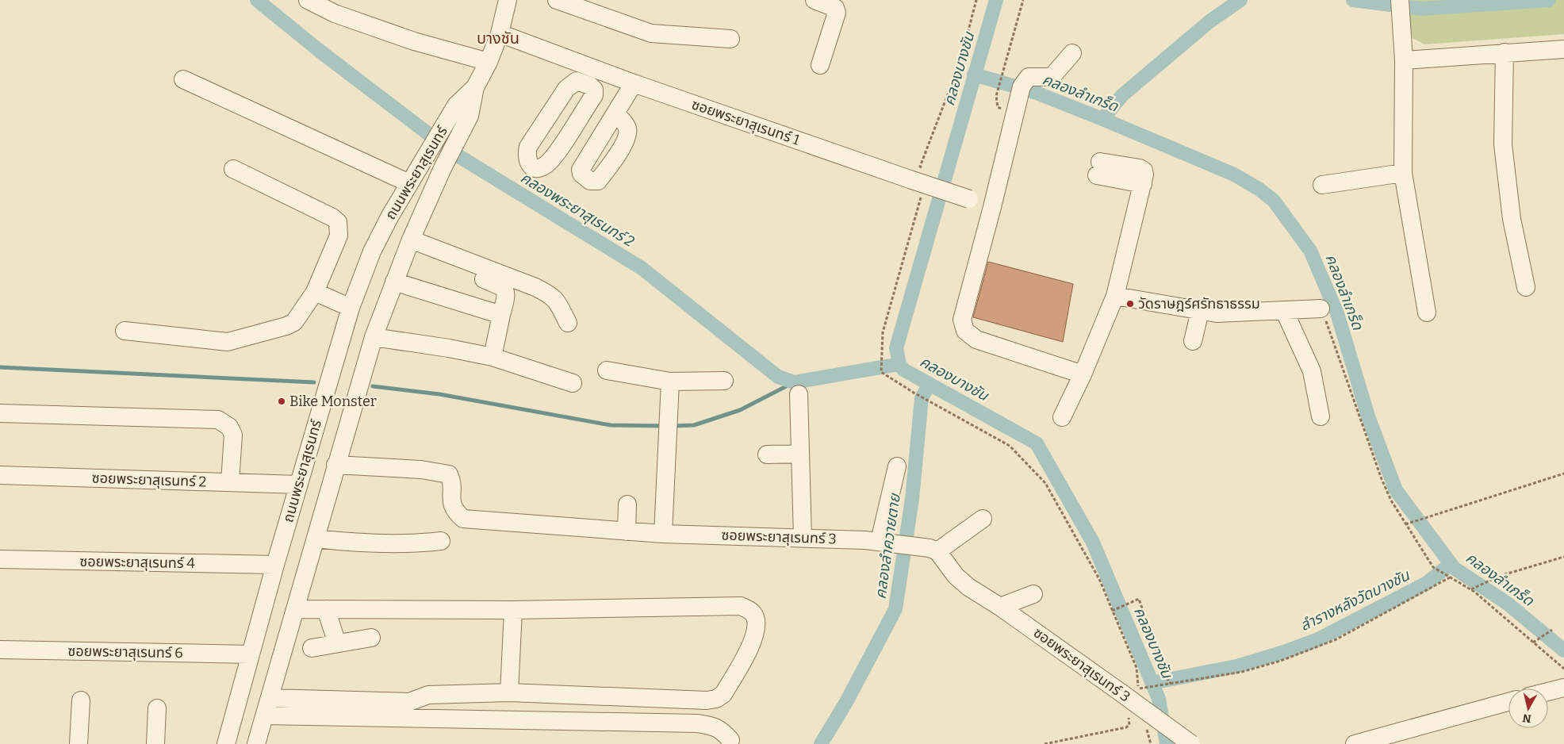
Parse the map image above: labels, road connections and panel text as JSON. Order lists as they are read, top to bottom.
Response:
{
  "streets": {
    "street": [
      "ซอยพระยาสุเรนทร์ 1",
      "ถนนพระยาสุเรนทร์",
      "ซอยพระยาสุเรนทร์ 2",
      "ซอยพระยาสุเรนทร์ 3",
      "ซอยพระยาสุเรนทร์ 4",
      "ซอยพระยาสุเรนทร์ 6"
    ]
  },
  "crossings": [
    ["ซอยพระยาสุเรนทร์ 1", "ถนนพระยาสุเรนทร์"],
    ["ถนนพระยาสุเรนทร์", "ซอยพระยาสุเรนทร์ 2"],
    ["ถนนพระยาสุเรนทร์", "ซอยพระยาสุเรนทร์ 3"],
    ["ถนนพระยาสุเรนทร์", "ซอยพระยาสุเรนทร์ 4"],
    ["ถนนพระยาสุเรนทร์", "ซอยพระยาสุเรนทร์ 6"]
  ],
  "districts": ["บางชัน"],
  "water": [
    "คลองบางชัน",
    "คลองลำเกร็ด",
    "คลองพระยาสุเรนทร์ 2",
    "คลองลำควายตาย",
    "ลำรางหลังวัดบางชัน"
  ],
  "places": ["วัดราษฎร์ศรัทธาธรรม", "Bike Monster"],
  "north": "bottom"
}
